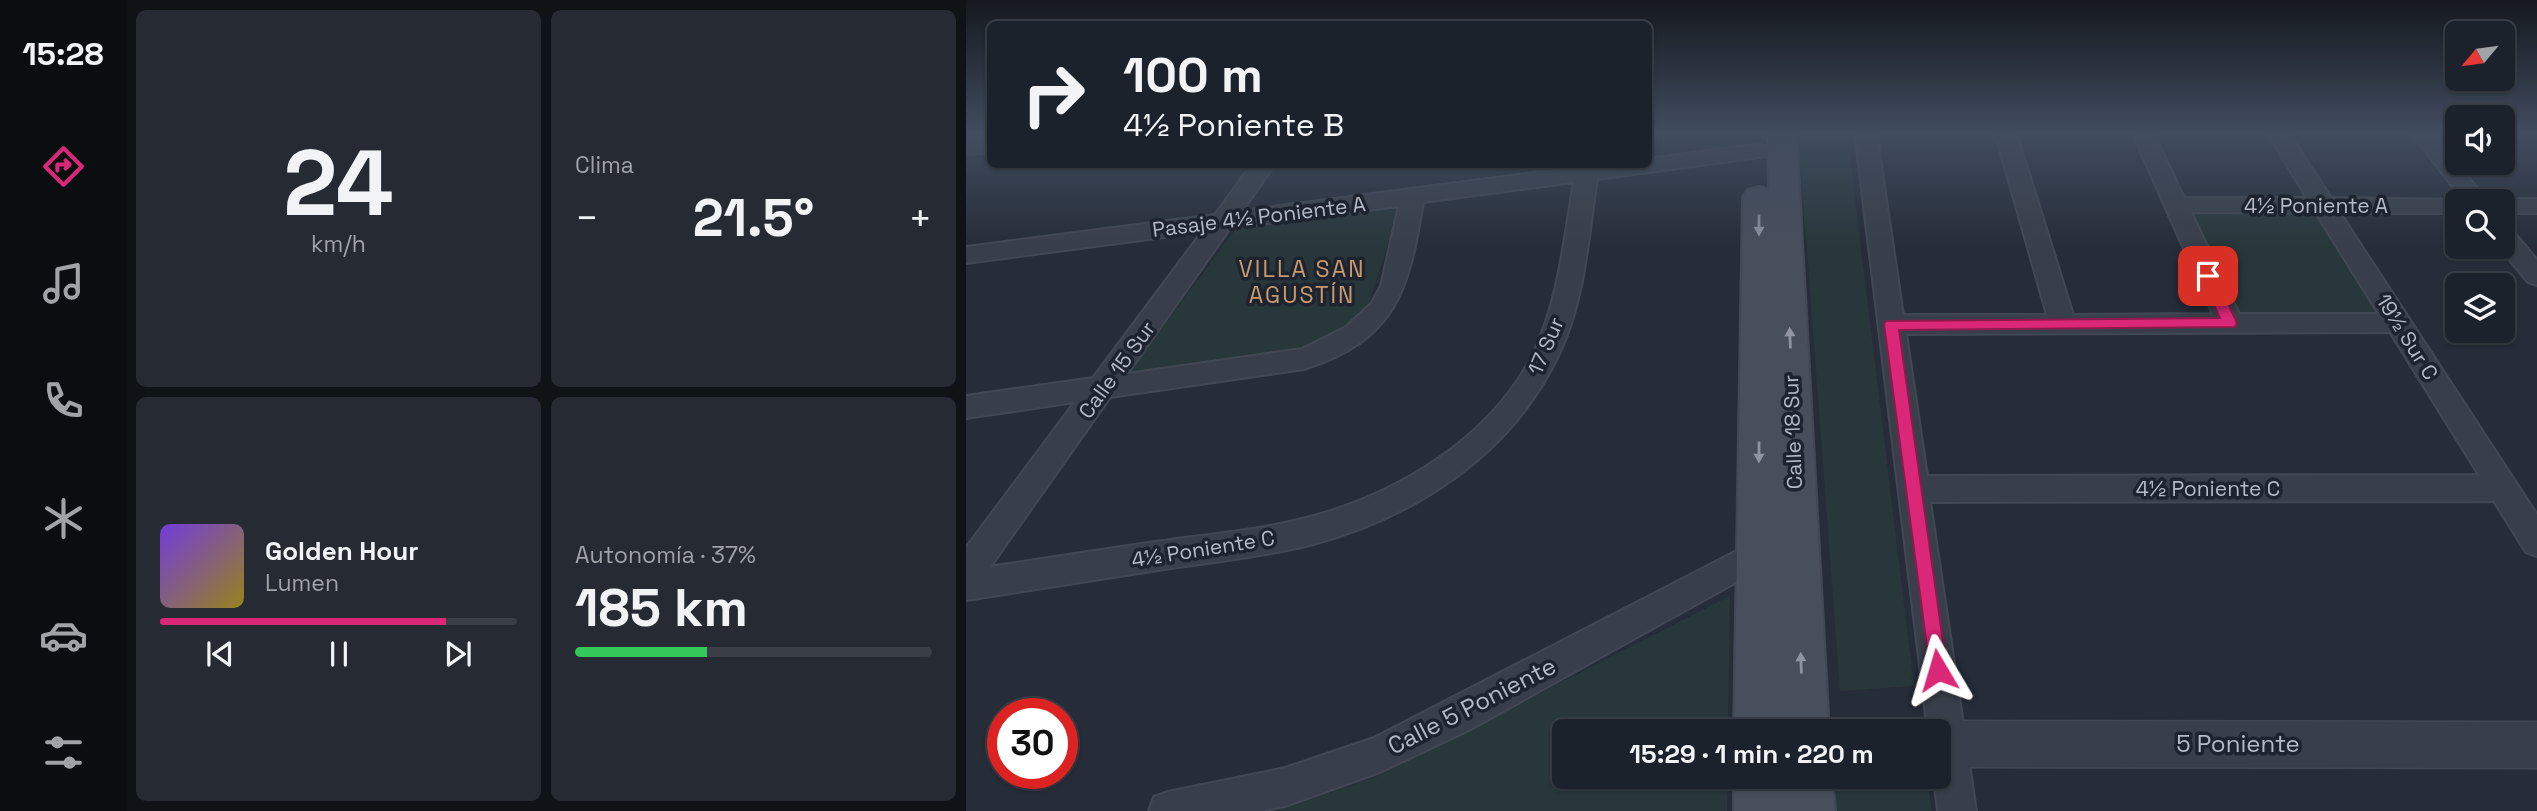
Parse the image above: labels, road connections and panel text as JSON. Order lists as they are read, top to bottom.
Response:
{
  "streets": {
    "main road": ["Calle 18 Sur"],
    "street": [
      "4½ Poniente A",
      "Pasaje 4½ Poniente A",
      "19½ Sur C",
      "17 Sur",
      "Calle 15 Sur",
      "4½ Poniente C",
      "Calle 5 Poniente",
      "5 Poniente"
    ]
  },
  "crossings": [
    ["4½ Poniente A", "19½ Sur C"],
    ["Pasaje 4½ Poniente A", "17 Sur"],
    ["Pasaje 4½ Poniente A", "Calle 15 Sur"],
    ["19½ Sur C", "4½ Poniente C"],
    ["17 Sur", "4½ Poniente C"],
    ["Calle 18 Sur", "Calle 5 Poniente"]
  ],
  "districts": ["VILLA SAN AGUSTÍN"],
  "north": "bottom left",
  "page": {
    "tabs": "15:28",
    "tile": [
      ["24", "km/h"],
      "Clima",
      ["Autonomía · 37%", "185 km"]
    ],
    "turn": ["100 m", "4½ Poniente B"],
    "heat": ["−", "21.5°", "+"],
    "song": ["Golden Hour", "Lumen"],
    "limit": "30",
    "trip": "15:29 · 1 min · 220 m"
  }
}
